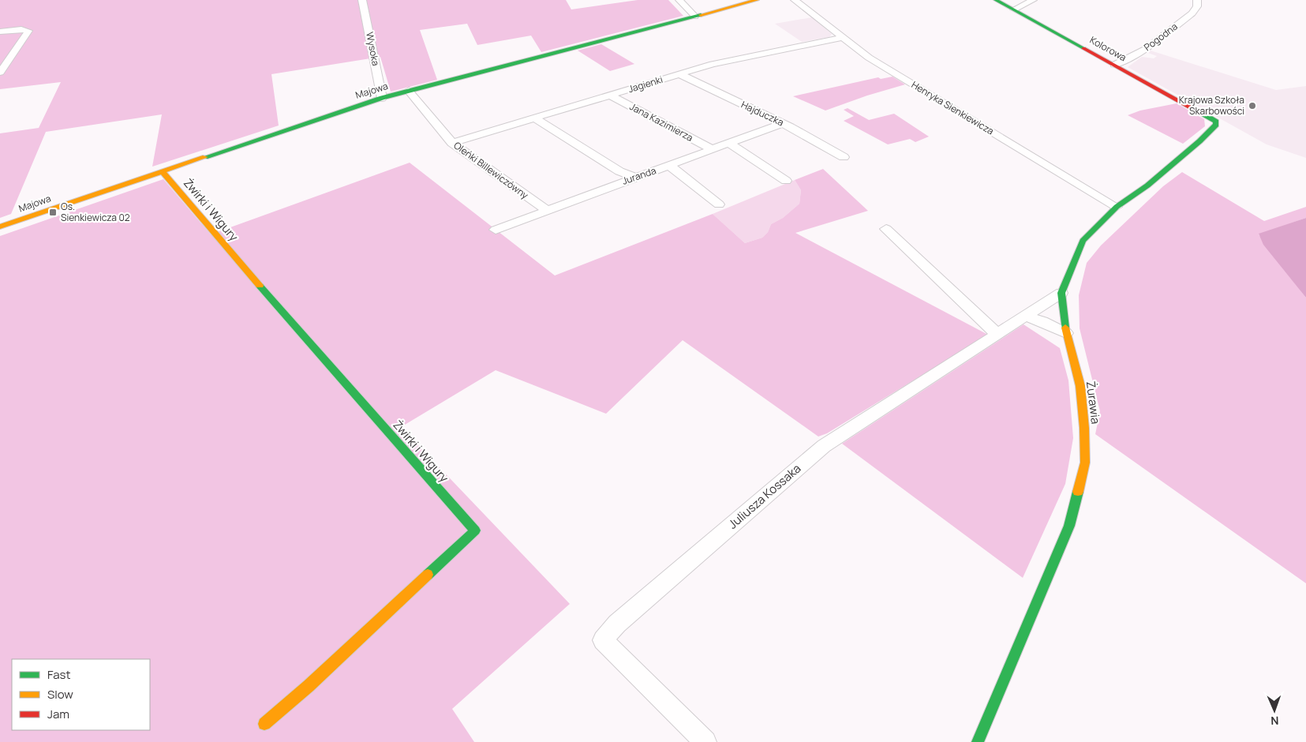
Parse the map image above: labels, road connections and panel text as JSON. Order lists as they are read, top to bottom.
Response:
{
  "streets": {
    "street": [
      "Pogodna",
      "Wysoka",
      "Kolorowa",
      "Jagienki",
      "Majowa",
      "Henryka Sienkiewicza",
      "Hajduczka",
      "Jana Kazimierza",
      "Oleńki Billewiczówny",
      "Juranda",
      "Żwirki i Wigury",
      "Żurawia",
      "Juliusza Kossaka"
    ]
  },
  "crossings": [
    ["Pogodna", "Kolorowa"],
    ["Wysoka", "Majowa"],
    ["Kolorowa", "Żurawia"],
    ["Jagienki", "Henryka Sienkiewicza"],
    ["Jagienki", "Hajduczka"],
    ["Jagienki", "Jana Kazimierza"],
    ["Jagienki", "Oleńki Billewiczówny"],
    ["Majowa", "Oleńki Billewiczówny"],
    ["Majowa", "Żwirki i Wigury"],
    ["Henryka Sienkiewicza", "Żurawia"],
    ["Hajduczka", "Juranda"],
    ["Jana Kazimierza", "Juranda"],
    ["Oleńki Billewiczówny", "Juranda"],
    ["Żurawia", "Juliusza Kossaka"]
  ],
  "places": {
    "other": ["Krajowa Szkoła Skarbowości"],
    "transit": ["Os. Sienkiewicza 02"]
  },
  "legend": ["Fast", "Slow", "Jam"],
  "north": "bottom"
}
